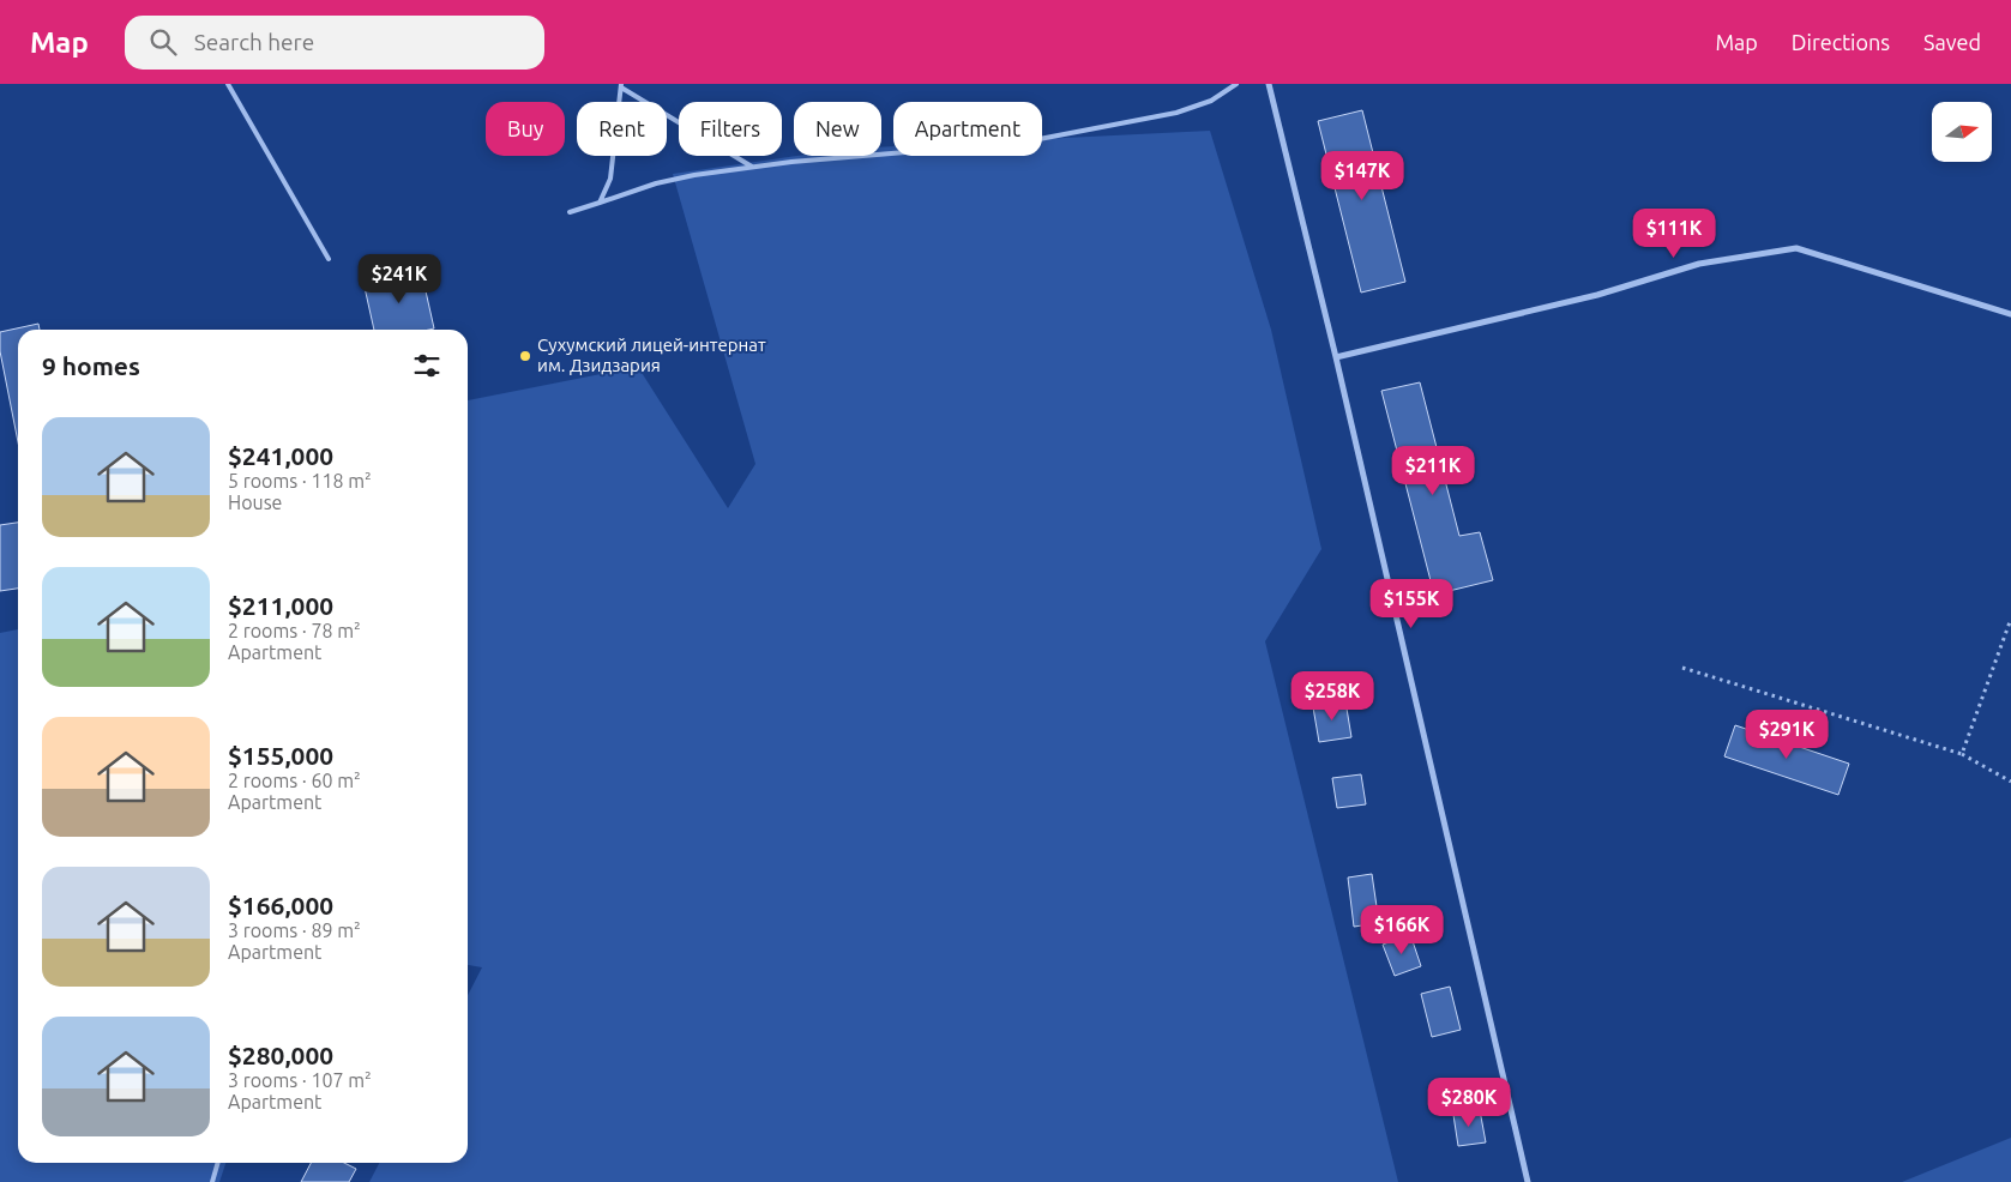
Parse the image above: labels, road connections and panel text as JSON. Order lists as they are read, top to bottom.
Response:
{
  "places": ["Сухумский лицей-интернат им. Дзидзария"],
  "north": "right",
  "page": {
    "header": "Map",
    "search": "Search here",
    "nav": ["Map", "Directions", "Saved"],
    "chip": [
      "Buy",
      "Rent",
      "Filters",
      "New",
      "Apartment"
    ],
    "price": [
      "$147K",
      "$111K",
      "$241K",
      "$211K",
      "$155K",
      "$258K",
      "$291K",
      "$166K",
      "$280K"
    ],
    "heading": "9 homes",
    "list": [
      {
        "name": "$241,000",
        "note": "5 rooms · 118 m² · House"
      },
      {
        "name": "$211,000",
        "note": "2 rooms · 78 m² · Apartment"
      },
      {
        "name": "$155,000",
        "note": "2 rooms · 60 m² · Apartment"
      },
      {
        "name": "$166,000",
        "note": "3 rooms · 89 m² · Apartment"
      },
      {
        "name": "$280,000",
        "note": "3 rooms · 107 m² · Apartment"
      }
    ]
  }
}
